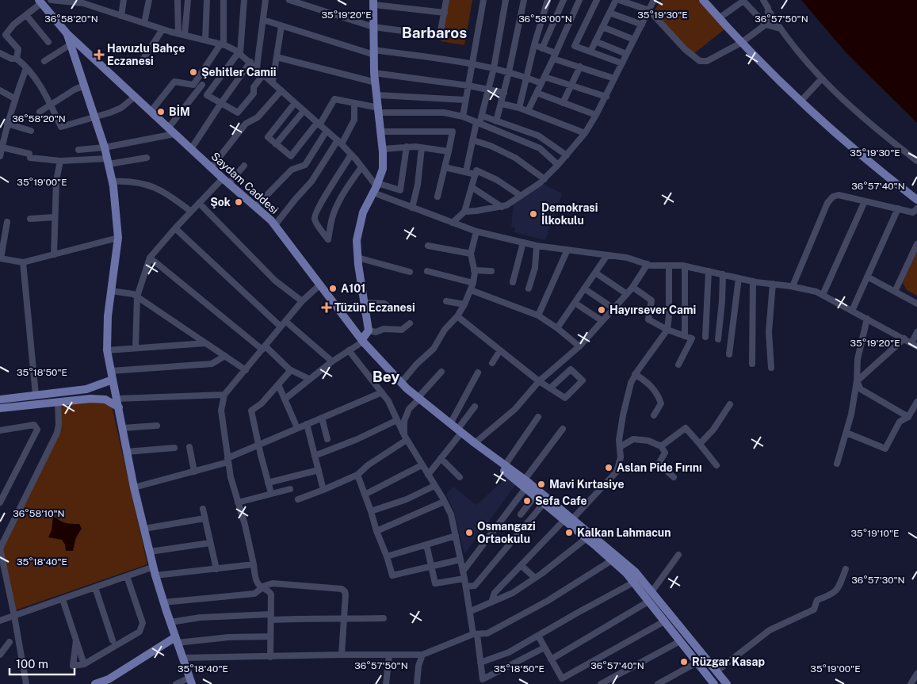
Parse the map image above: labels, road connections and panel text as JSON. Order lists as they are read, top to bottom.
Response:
{
  "streets": {
    "main road": ["Saydam Caddesi"]
  },
  "districts": ["Barbaros", "Bey"],
  "places": {
    "health": ["Havuzlu Bahçe Eczanesi", "Tüzün Eczanesi"],
    "other": [
      "Şehitler Camii",
      "BİM",
      "Şok",
      "Demokrasi İlkokulu",
      "A101",
      "Hayırsever Cami",
      "Aslan Pide Fırını",
      "Mavi Kırtasiye",
      "Sefa Cafe",
      "Osmangazi Ortaokulu",
      "Kalkan Lahmacun",
      "Rüzgar Kasap"
    ]
  },
  "scale_bar": "100 m",
  "coordinates": [
    "35°19'20\"E",
    "35°19'30\"E",
    "36°58'20\"N",
    "36°58'00\"N",
    "36°57'50\"N",
    "35°19'00\"E",
    "36°57'40\"N",
    "35°18'50\"E",
    "36°58'10\"N",
    "35°19'10\"E",
    "35°18'40\"E",
    "36°57'30\"N"
  ]
}
